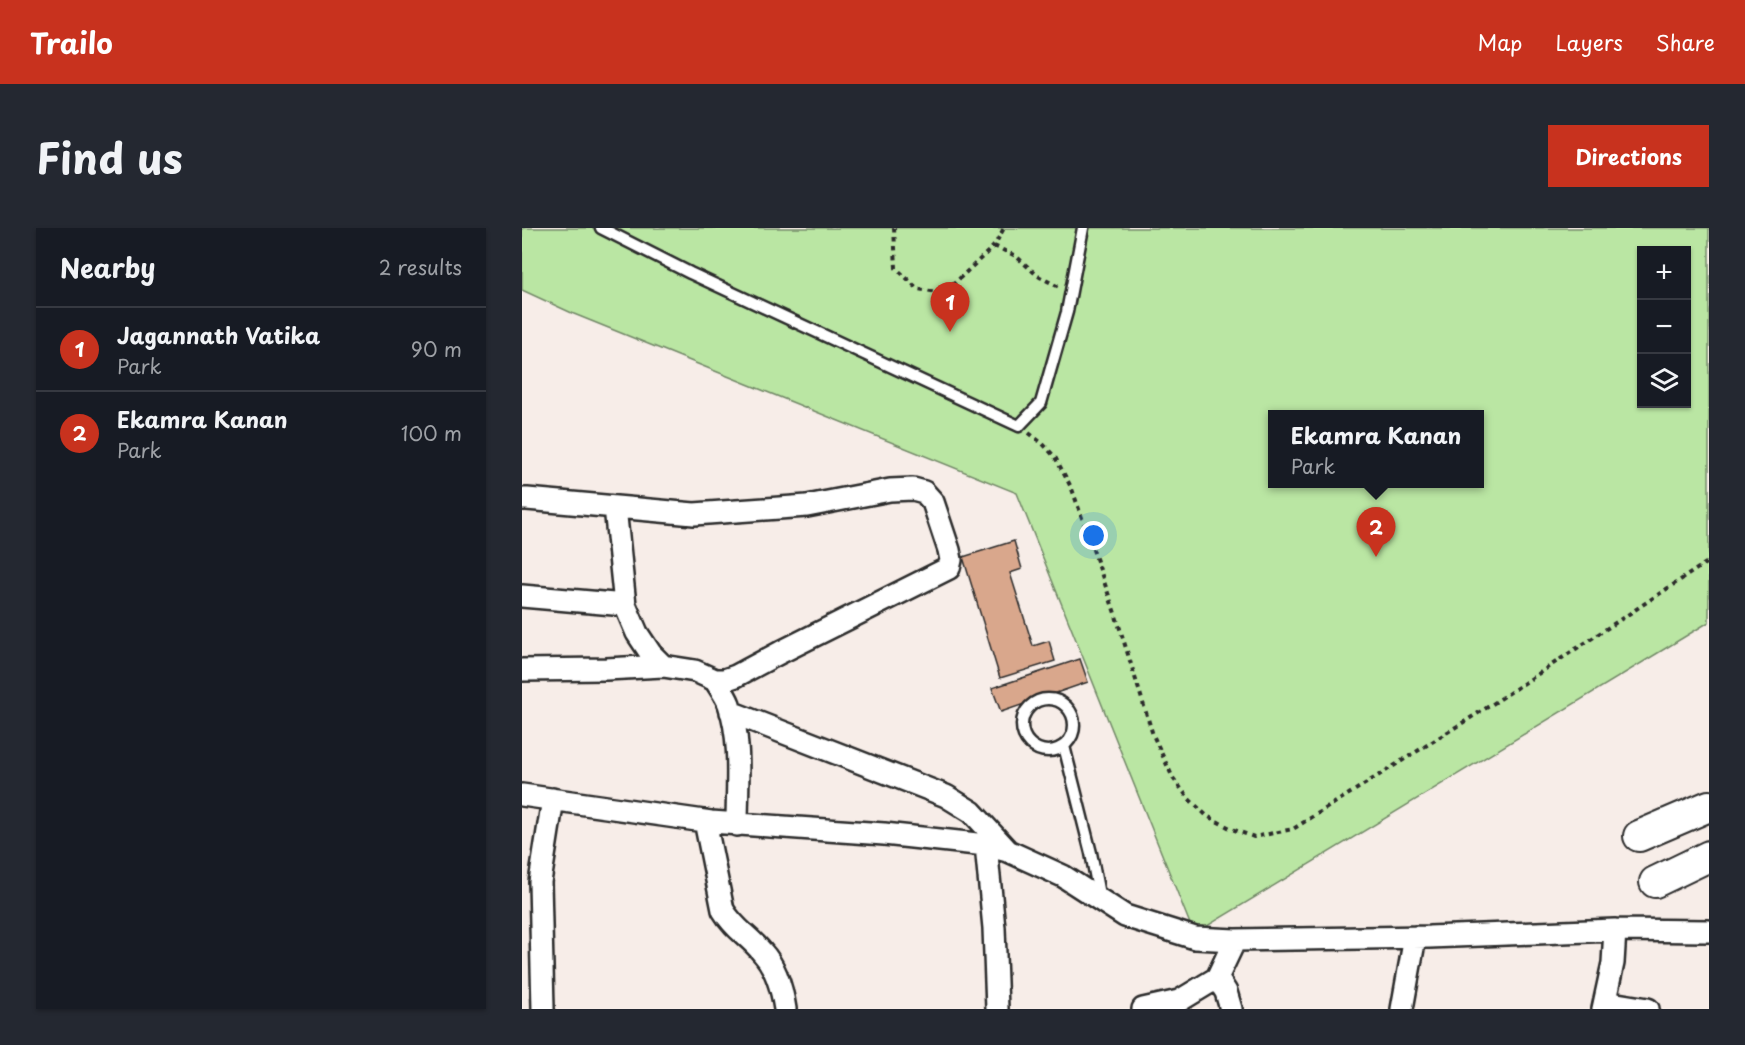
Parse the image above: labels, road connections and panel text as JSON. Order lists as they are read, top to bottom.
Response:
{
  "page": {
    "header": "Trailo",
    "nav": ["Map", "Layers", "Share"],
    "title": "Find us",
    "buttons": "Directions",
    "heading": ["Nearby", "2 results"],
    "map_buttons": ["+", "−"],
    "pins": ["1", "2"],
    "list": [
      {
        "mark": "1",
        "name": "Jagannath Vatika",
        "note": "Park",
        "value": "90 m"
      },
      {
        "mark": "2",
        "name": "Ekamra Kanan",
        "note": "Park",
        "value": "100 m"
      }
    ],
    "popup": ["Ekamra Kanan", "Park"]
  }
}
